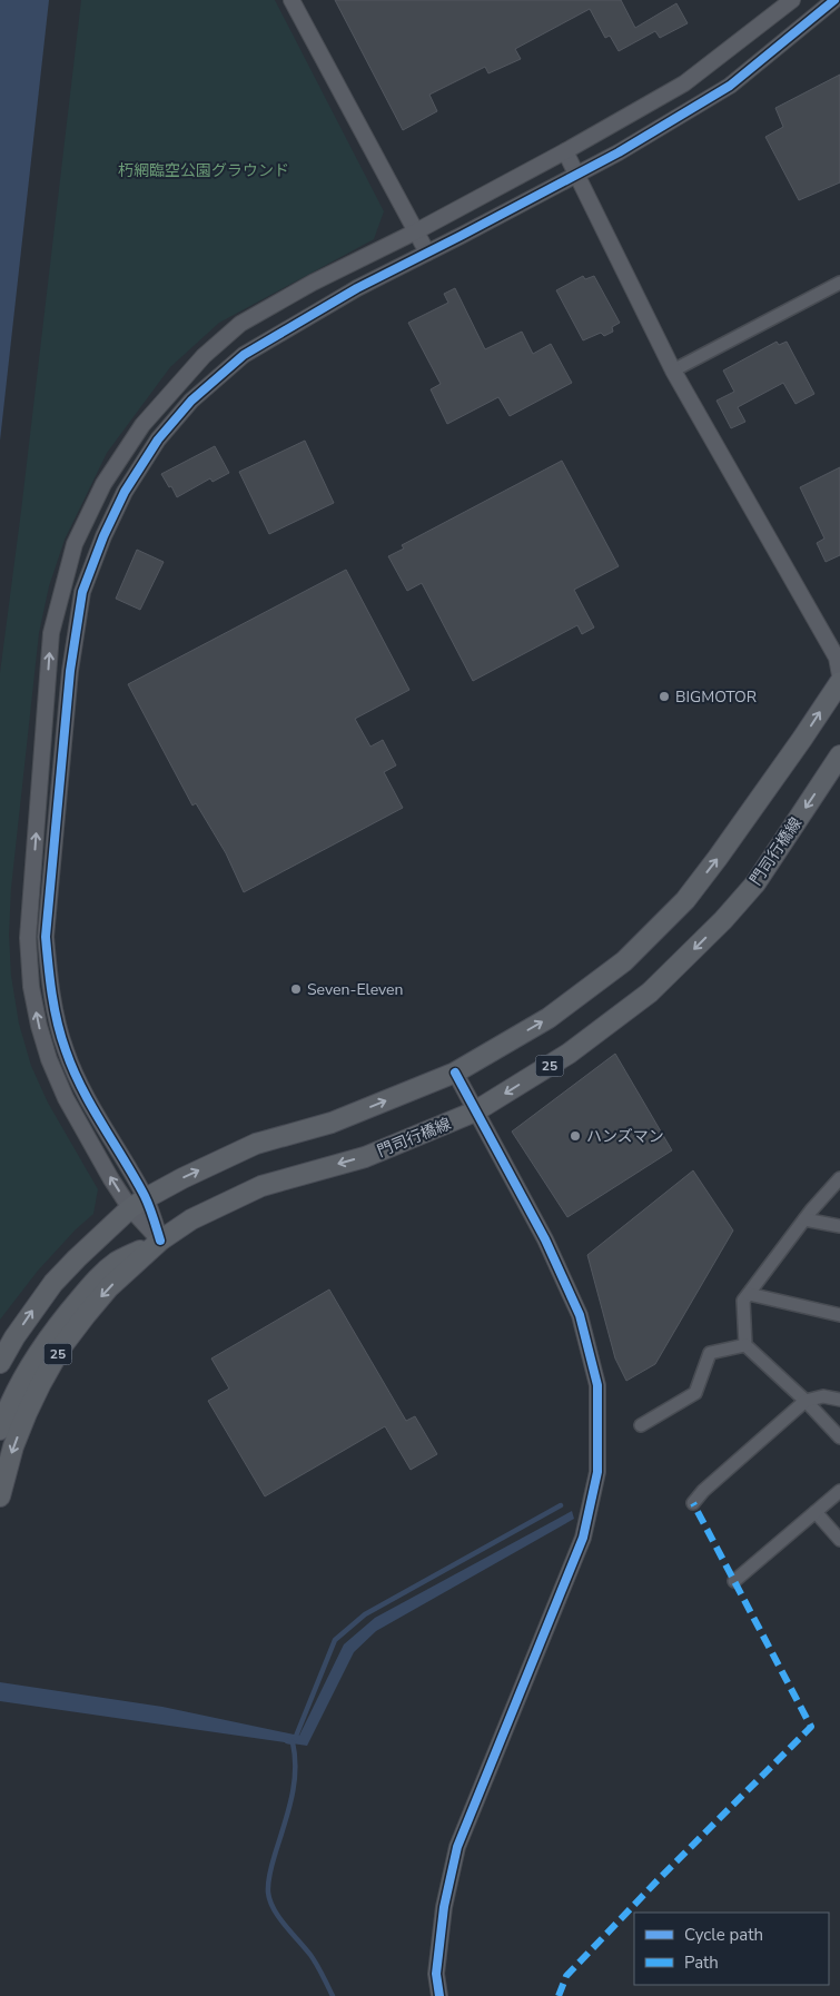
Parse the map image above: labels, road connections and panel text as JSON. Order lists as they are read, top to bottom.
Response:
{
  "streets": {
    "main road": ["門司行橋線", "25"]
  },
  "parks": ["朽網臨空公園グラウンド"],
  "places": ["BIGMOTOR", "Seven-Eleven", "ハンズマン"],
  "legend": ["Cycle path", "Path"]
}
